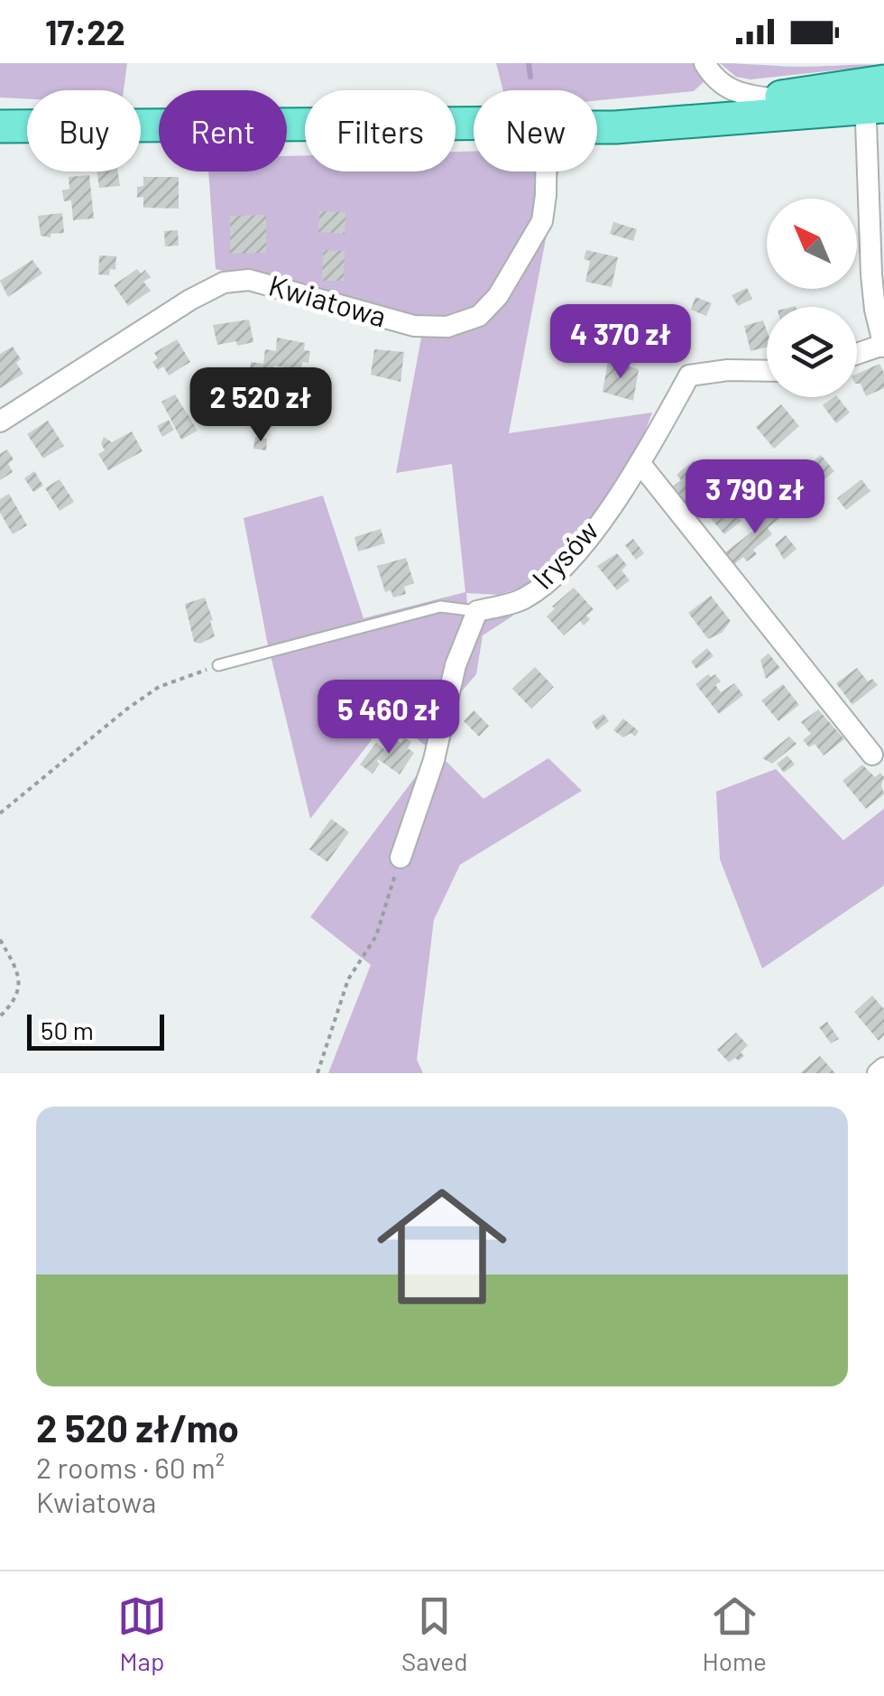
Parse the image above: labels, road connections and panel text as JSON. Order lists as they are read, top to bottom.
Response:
{
  "streets": {
    "street": ["Kwiatowa", "Irysów"]
  },
  "scale_bar": "50 m",
  "north": "top left",
  "page": {
    "status": "17:22",
    "chip": [
      "Buy",
      "Rent",
      "Filters",
      "New"
    ],
    "price": [
      "4 370 zł",
      "2 520 zł",
      "3 790 zł",
      "5 460 zł"
    ],
    "scale": "50 m",
    "list": [
      {
        "name": "2 520 zł/mo",
        "note": "2 rooms · 60 m² · Kwiatowa"
      }
    ],
    "tabs": ["Map", "Saved", "Home"]
  }
}
